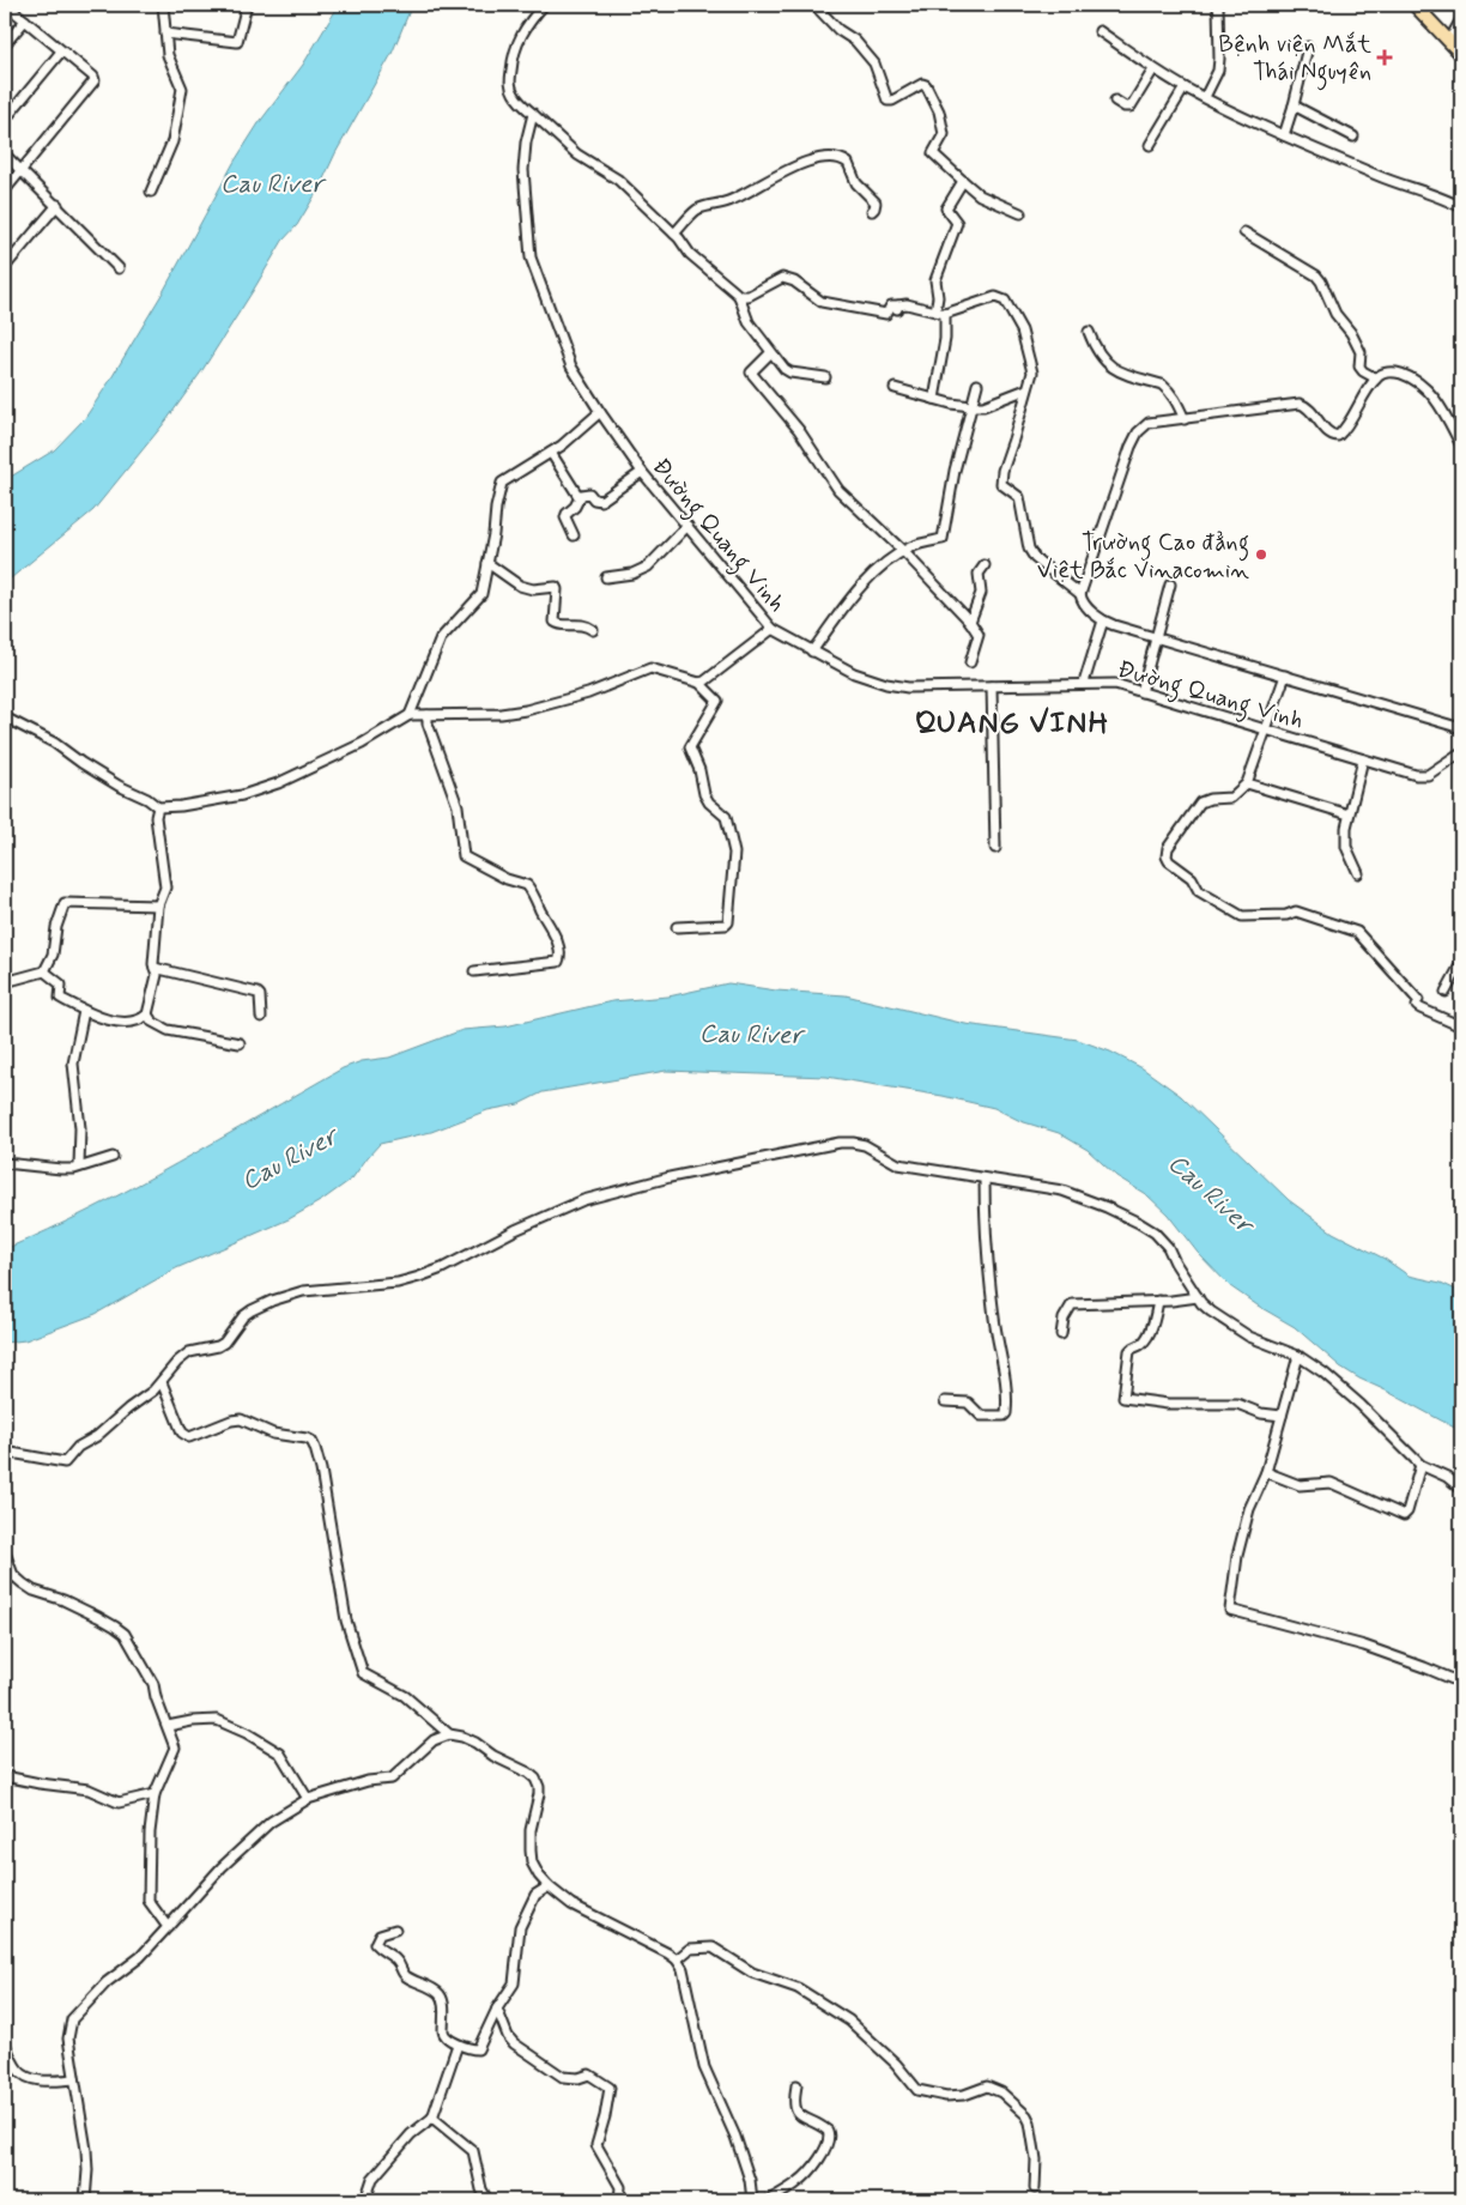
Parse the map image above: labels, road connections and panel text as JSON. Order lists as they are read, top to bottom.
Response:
{
  "streets": {
    "street": ["Đường Quang Vinh"]
  },
  "districts": ["QUANG VINH"],
  "water": ["Cau River"],
  "places": {
    "health": ["Bệnh viện Mắt Thái Nguyên"],
    "other": ["Trường Cao đẳng Việt Bắc Vinacomin"]
  }
}
